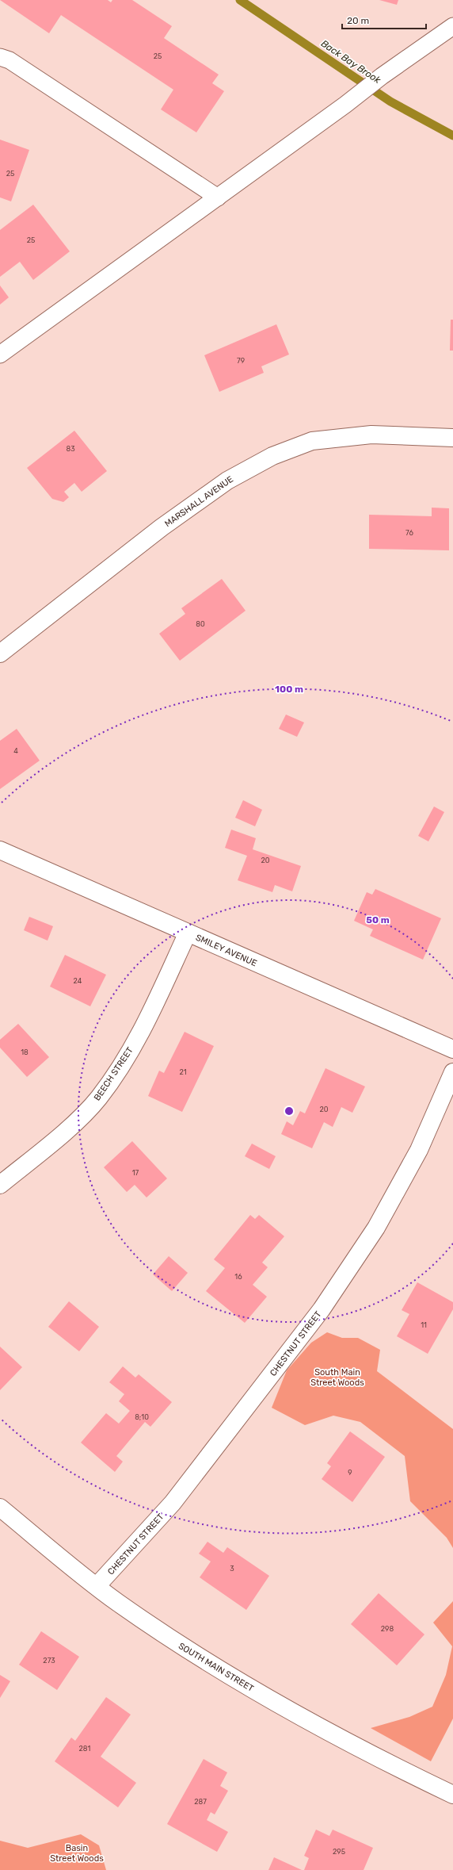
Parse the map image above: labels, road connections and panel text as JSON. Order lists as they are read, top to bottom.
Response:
{
  "streets": {
    "street": [
      "MARSHALL AVENUE",
      "SMILEY AVENUE",
      "BEECH STREET",
      "CHESTNUT STREET",
      "SOUTH MAIN STREET"
    ]
  },
  "crossings": [
    ["SMILEY AVENUE", "BEECH STREET"],
    ["CHESTNUT STREET", "SOUTH MAIN STREET"]
  ],
  "water": ["Back Bay Brook"],
  "parks": ["South Main Street Woods", "Basin Street Woods"],
  "house_numbers": [
    "25",
    "25",
    "25",
    "79",
    "83",
    "76",
    "80",
    "4",
    "20",
    "24",
    "18",
    "21",
    "20",
    "17",
    "16",
    "11",
    "8;10",
    "9",
    "3",
    "298",
    "273",
    "281",
    "287",
    "295"
  ],
  "scale_bar": "20 m",
  "rings": ["100 m", "50 m"]
}
